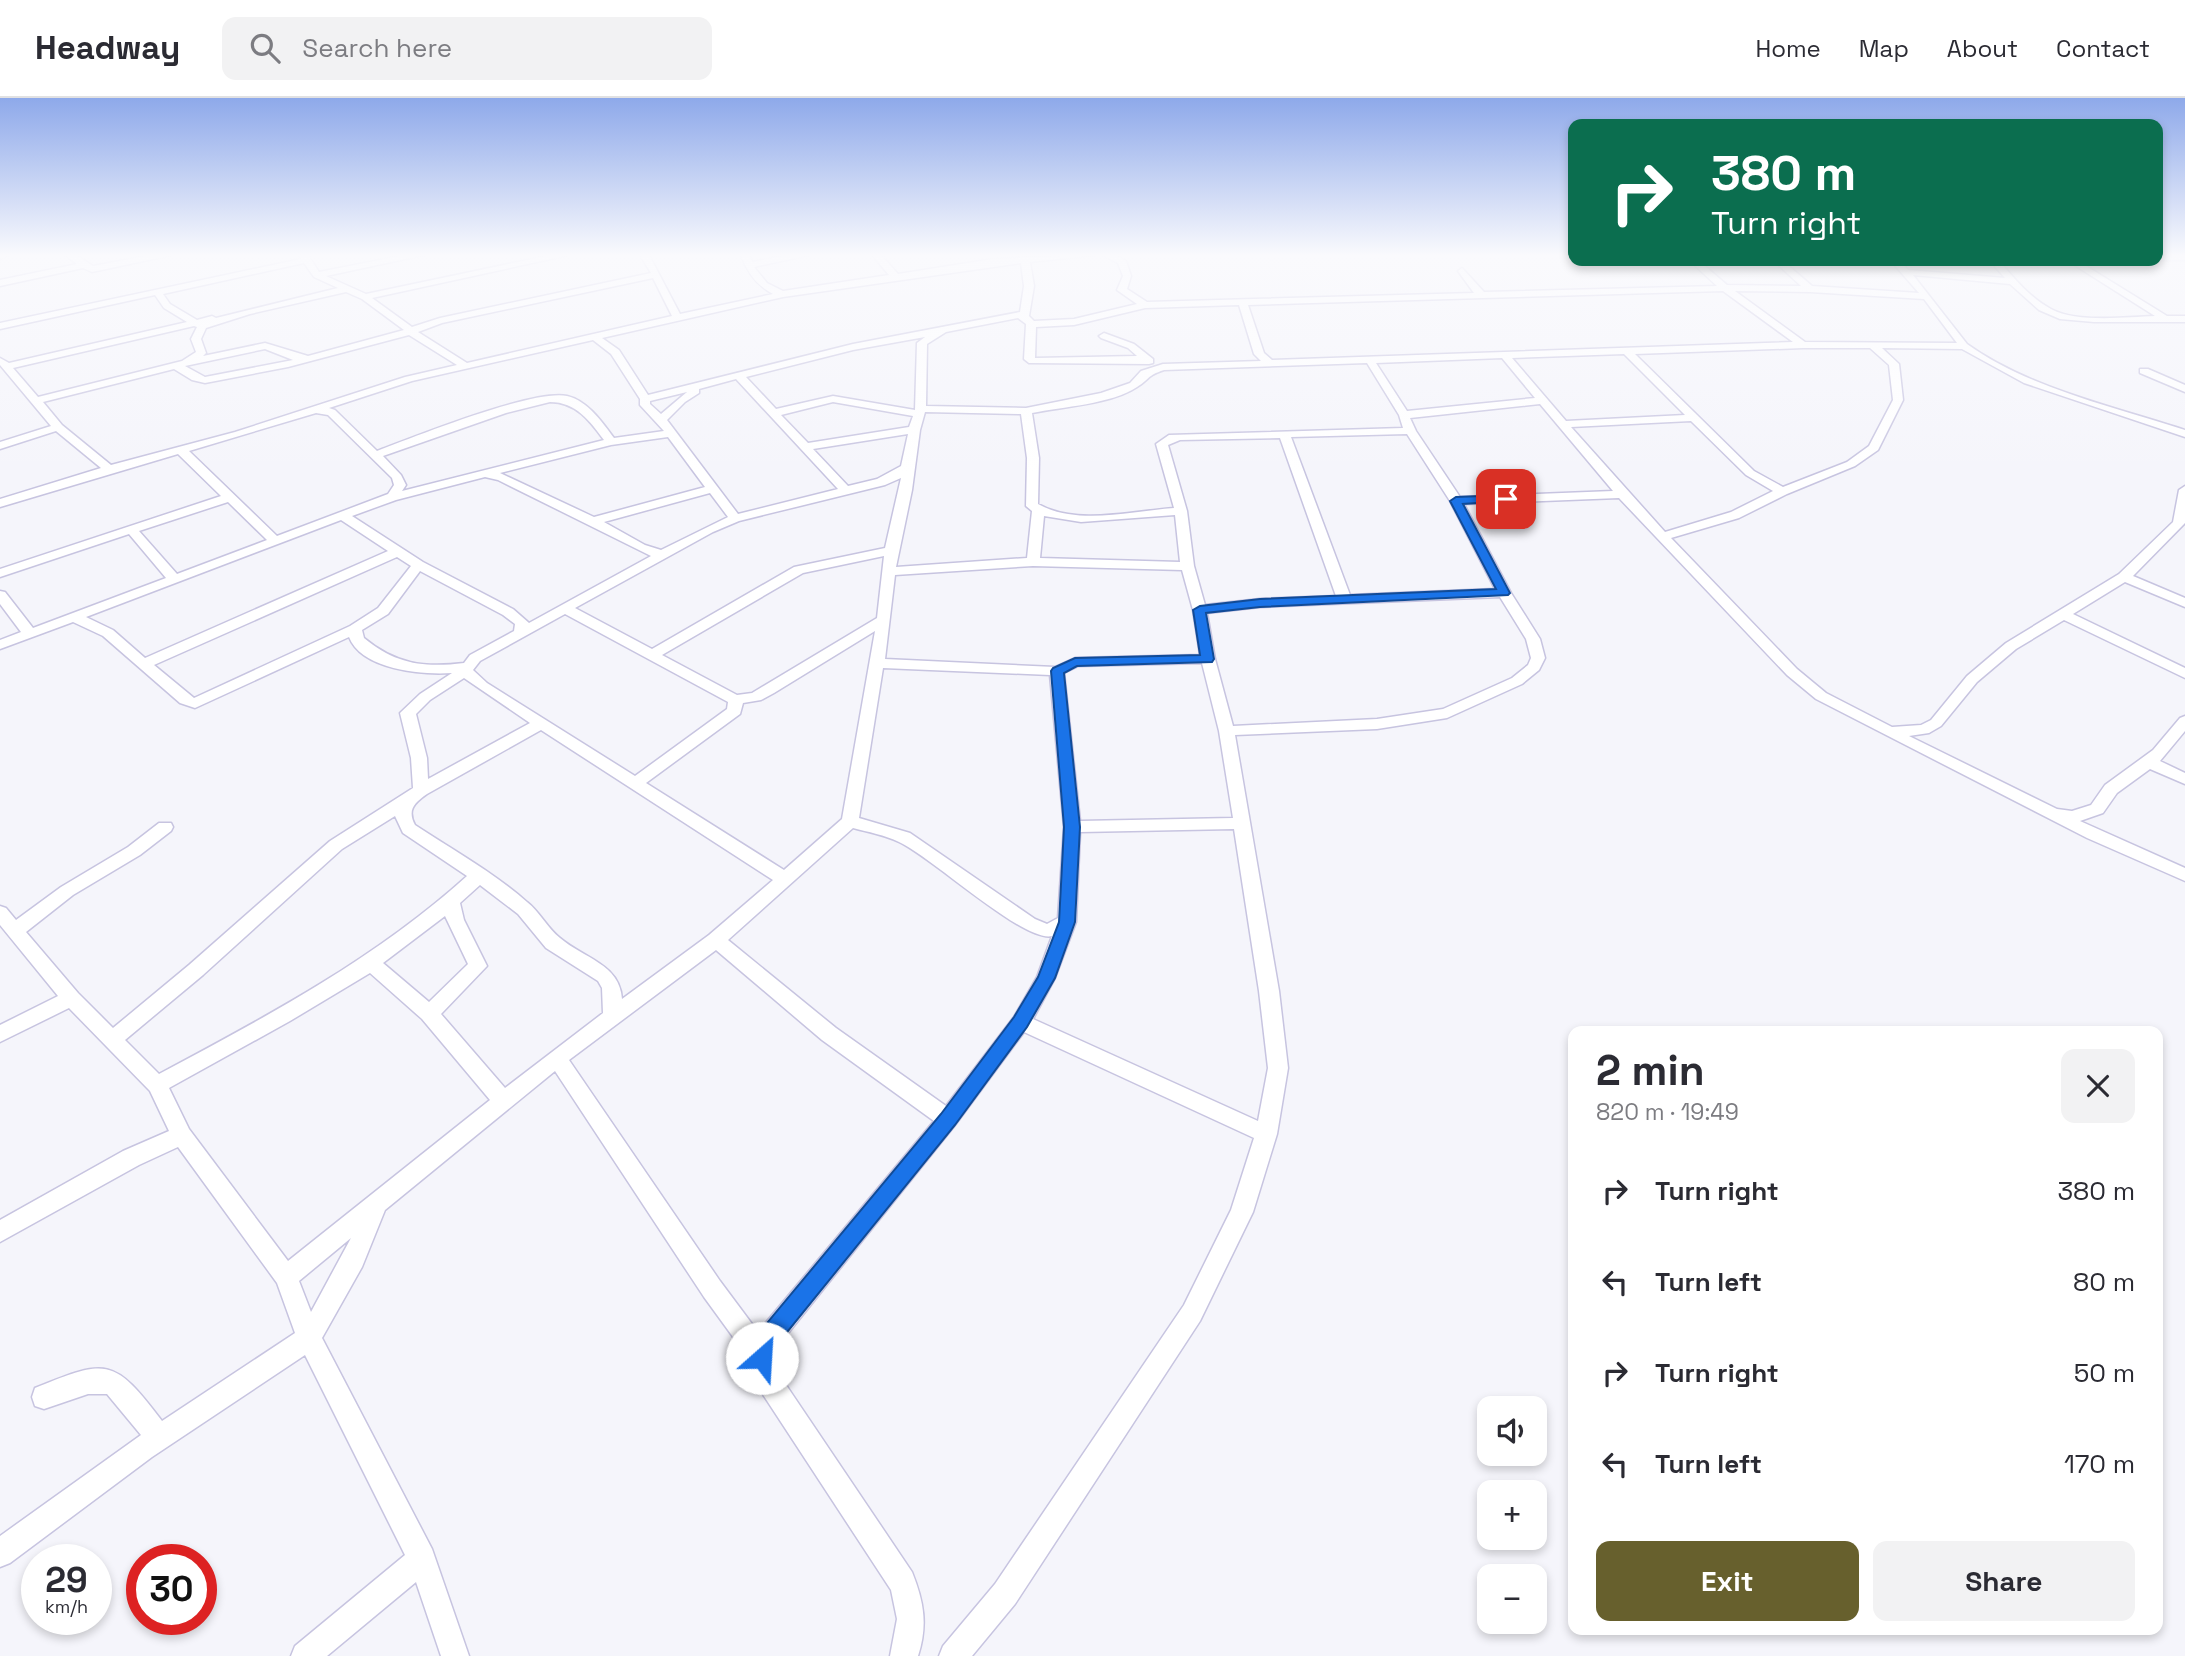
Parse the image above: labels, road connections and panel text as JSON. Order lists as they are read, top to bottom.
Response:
{
  "page": {
    "header": "Headway",
    "search": "Search here",
    "nav": [
      "Home",
      "Map",
      "About",
      "Contact"
    ],
    "turn": ["380 m", "Turn right"],
    "heading": ["2 min", "820 m · 19:49"],
    "list": [
      {
        "name": "Turn right",
        "value": "380 m"
      },
      {
        "name": "Turn left",
        "value": "80 m"
      },
      {
        "name": "Turn right",
        "value": "50 m"
      },
      {
        "name": "Turn left",
        "value": "170 m"
      }
    ],
    "map_buttons": ["+", "−"],
    "buttons": ["Exit", "Share"],
    "speed": "29 km/h",
    "limit": "30"
  }
}
